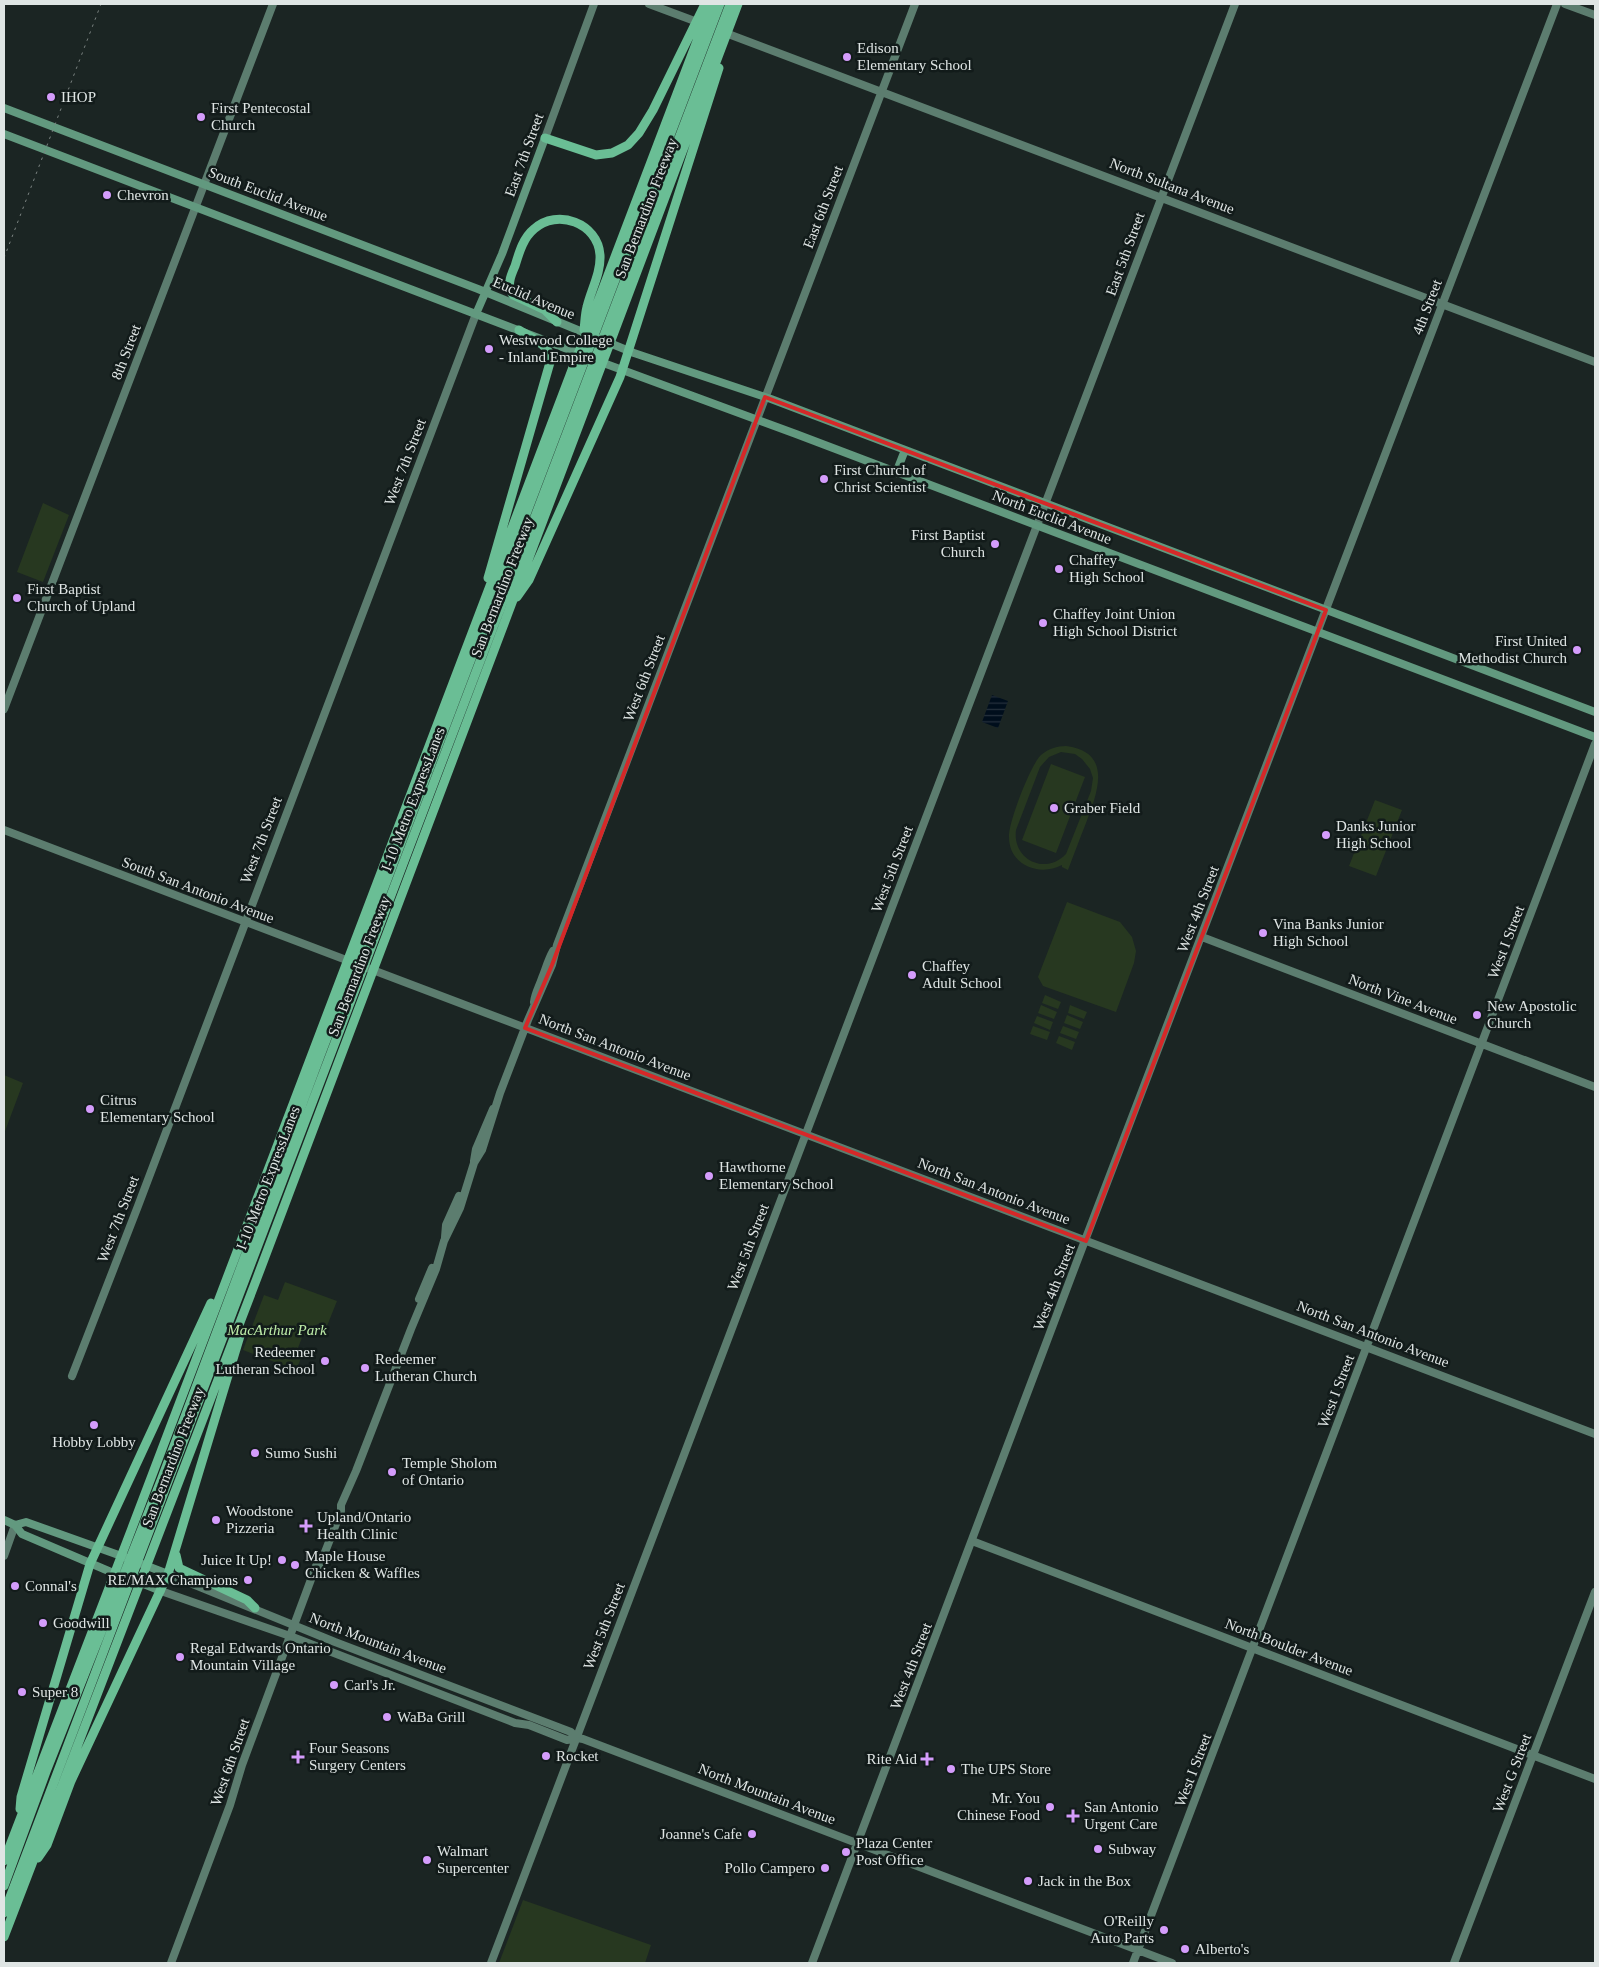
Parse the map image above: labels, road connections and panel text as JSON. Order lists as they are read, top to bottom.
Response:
{
  "streets": {
    "highway": ["San Bernardino Freeway", "I-10 Metro ExpressLanes"],
    "main road": [
      "East 7th Street",
      "South Euclid Avenue",
      "Euclid Avenue",
      "North Euclid Avenue"
    ],
    "street": [
      "North Sultana Avenue",
      "East 6th Street",
      "East 5th Street",
      "4th Street",
      "8th Street",
      "West 7th Street",
      "West 6th Street",
      "West 5th Street",
      "South San Antonio Avenue",
      "West 4th Street",
      "West I Street",
      "North Vine Avenue",
      "North San Antonio Avenue",
      "North Mountain Avenue",
      "North Boulder Avenue",
      "West G Street"
    ]
  },
  "crossings": [
    ["East 7th Street", "Euclid Avenue"],
    ["East 7th Street", "West 7th Street"],
    ["North Sultana Avenue", "East 6th Street"],
    ["North Sultana Avenue", "East 5th Street"],
    ["North Sultana Avenue", "4th Street"],
    ["South Euclid Avenue", "Euclid Avenue"],
    ["South Euclid Avenue", "8th Street"],
    ["East 6th Street", "North Euclid Avenue"],
    ["East 6th Street", "West 6th Street"],
    ["San Bernardino Freeway", "I-10 Metro ExpressLanes"],
    ["East 5th Street", "North Euclid Avenue"],
    ["East 5th Street", "West 5th Street"],
    ["Euclid Avenue", "North Euclid Avenue"],
    ["4th Street", "North Euclid Avenue"],
    ["4th Street", "West 4th Street"],
    ["West 7th Street", "South San Antonio Avenue"],
    ["North Euclid Avenue", "West 6th Street"],
    ["North Euclid Avenue", "West 5th Street"],
    ["North Euclid Avenue", "West 4th Street"],
    ["West 6th Street", "North San Antonio Avenue"],
    ["West 6th Street", "North Mountain Avenue"],
    ["West 5th Street", "North San Antonio Avenue"],
    ["West 5th Street", "North Mountain Avenue"],
    ["South San Antonio Avenue", "North San Antonio Avenue"],
    ["West 4th Street", "North Vine Avenue"],
    ["West 4th Street", "North San Antonio Avenue"],
    ["West 4th Street", "North Mountain Avenue"],
    ["West 4th Street", "North Boulder Avenue"],
    ["West I Street", "North Vine Avenue"],
    ["West I Street", "North San Antonio Avenue"],
    ["West I Street", "North Mountain Avenue"],
    ["West I Street", "North Boulder Avenue"],
    ["North Boulder Avenue", "West G Street"]
  ],
  "parks": ["MacArthur Park"],
  "places": {
    "other": [
      "Edison Elementary School",
      "IHOP",
      "First Pentecostal Church",
      "Chevron",
      "Westwood College - Inland Empire",
      "First Church of Christ Scientist",
      "First Baptist Church",
      "Chaffey High School",
      "First Baptist Church of Upland",
      "Chaffey Joint Union High School District",
      "First United Methodist Church",
      "Graber Field",
      "Danks Junior High School",
      "Vina Banks Junior High School",
      "Chaffey Adult School",
      "New Apostolic Church",
      "Citrus Elementary School",
      "Hawthorne Elementary School",
      "Redeemer Lutheran School",
      "Redeemer Lutheran Church",
      "Hobby Lobby",
      "Sumo Sushi",
      "Temple Sholom of Ontario",
      "Woodstone Pizzeria",
      "Juice It Up!",
      "Maple House Chicken & Waffles",
      "RE/MAX Champions",
      "Connal's",
      "Goodwill",
      "Regal Edwards Ontario Mountain Village",
      "Carl's Jr.",
      "Super 8",
      "WaBa Grill",
      "Rocket",
      "The UPS Store",
      "Mr. You Chinese Food",
      "Joanne's Cafe",
      "Subway",
      "Plaza Center Post Office",
      "Walmart Supercenter",
      "Pollo Campero",
      "Jack in the Box",
      "O'Reilly Auto Parts",
      "Alberto's"
    ],
    "health": [
      "Upland/Ontario Health Clinic",
      "Four Seasons Surgery Centers",
      "Rite Aid",
      "San Antonio Urgent Care"
    ]
  }
}
